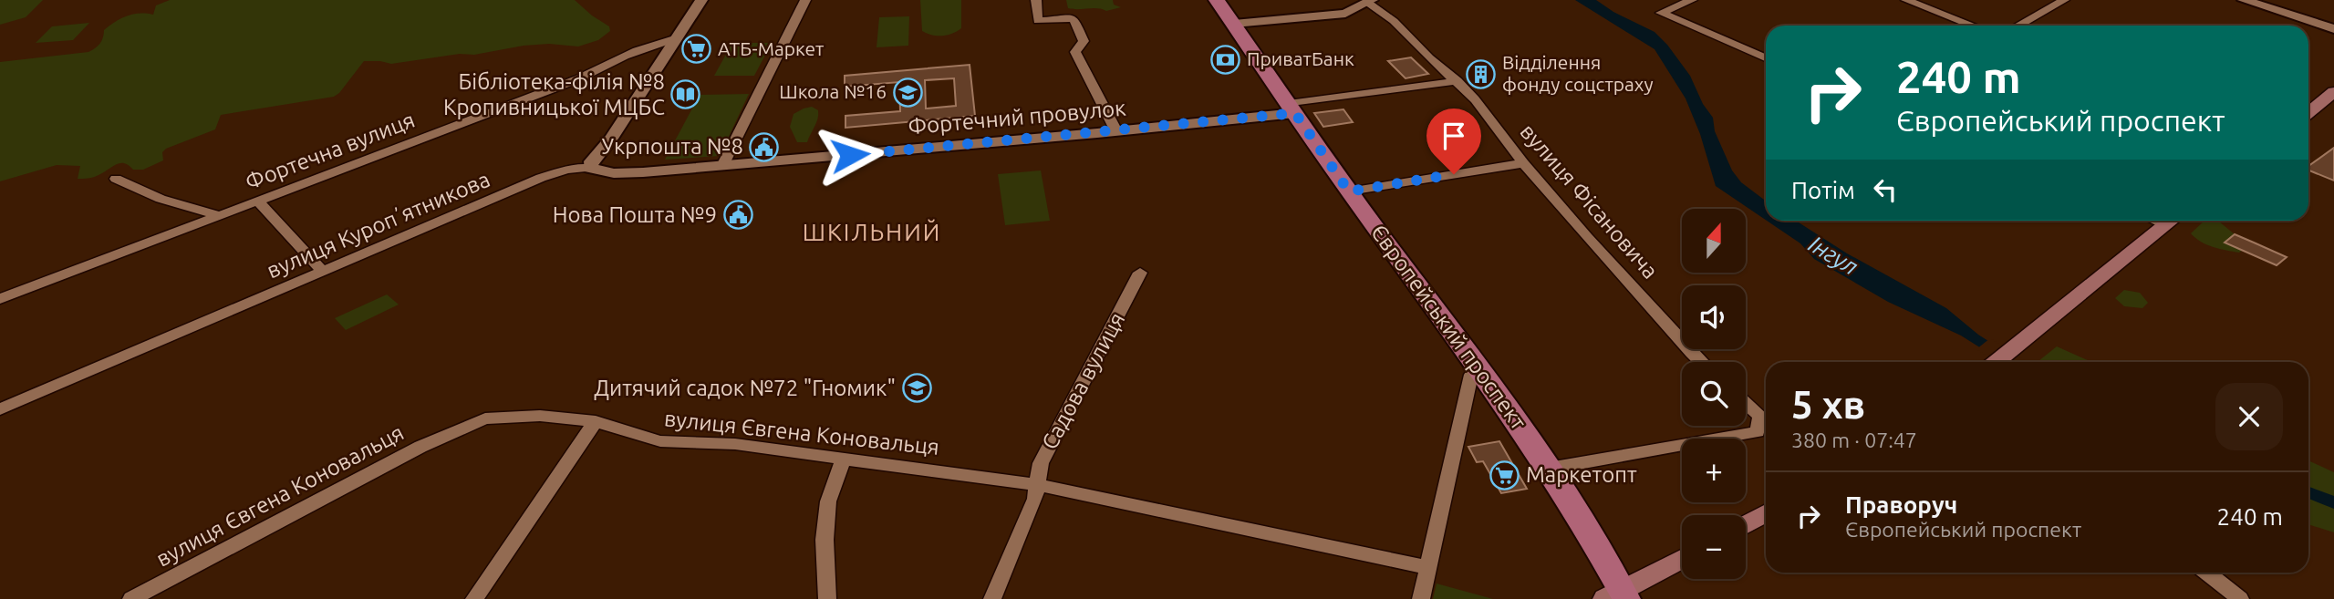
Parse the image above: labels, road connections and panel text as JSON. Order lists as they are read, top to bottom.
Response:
{
  "streets": {
    "main road": ["Європейський проспект"],
    "street": [
      "Фортечний провулок",
      "Фортечна вулиця",
      "вулиця Фісановича",
      "вулиця Куропʼятникова",
      "Садова вулиця",
      "вулиця Євгена Коновальця"
    ]
  },
  "crossings": [
    ["Фортечний провулок", "вулиця Фісановича"],
    ["Фортечний провулок", "вулиця Куропʼятникова"],
    ["Фортечний провулок", "Європейський проспект"],
    ["Садова вулиця", "вулиця Євгена Коновальця"]
  ],
  "districts": ["ШКІЛЬНИЙ"],
  "water": ["Інгул"],
  "places": {
    "supermarket": ["АТБ-Маркет", "Маркетопт"],
    "bank": ["ПриватБанк"],
    "building": ["Відділення фонду соцстраху"],
    "school or university": ["Школа №16", "Дитячий садок №72 \"Гномик\""],
    "library": ["Бібліотека-філія №8 Кропивницької МЦБС"],
    "public building": ["Укрпошта №8", "Нова Пошта №9"]
  },
  "north": "top",
  "page": {
    "turn": ["240 m", "Європейський проспект"],
    "then": "Потім",
    "map_buttons": ["+", "−"],
    "heading": ["5 хв", "380 m · 07:47"],
    "list": [
      {
        "name": "Праворуч",
        "note": "Європейський проспект",
        "value": "240 m"
      }
    ]
  }
}
